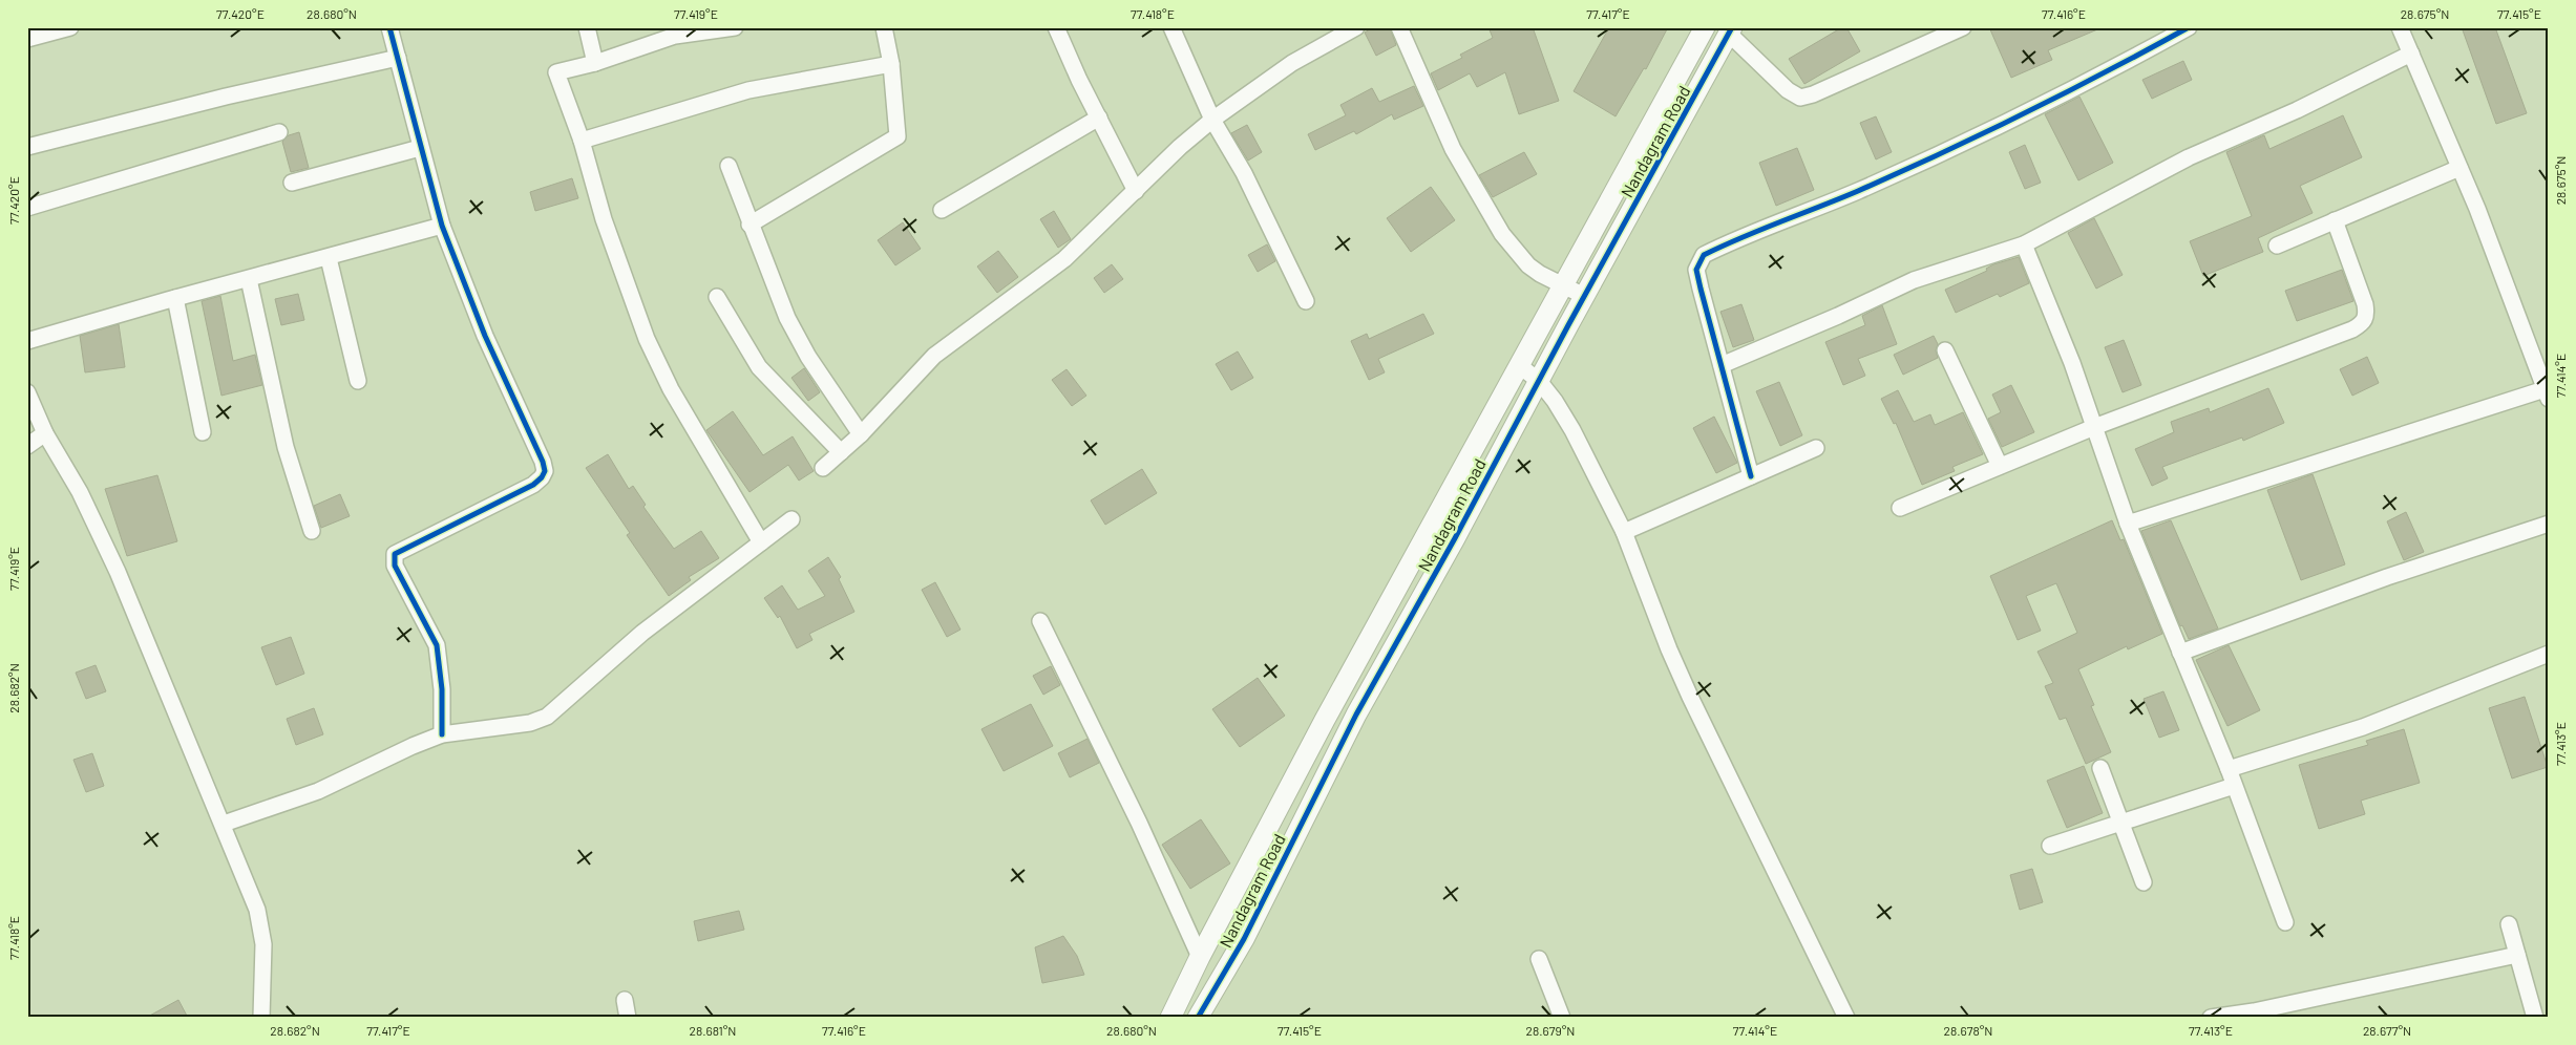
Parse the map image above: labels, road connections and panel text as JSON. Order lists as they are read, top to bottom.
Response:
{
  "streets": {
    "street": ["Nandagram Road"]
  },
  "coordinates": [
    "77.420°E",
    "28.680°N",
    "77.419°E",
    "77.418°E",
    "77.417°E",
    "77.416°E",
    "28.675°N",
    "77.415°E",
    "77.414°E",
    "28.682°N",
    "77.413°E",
    "28.681°N",
    "28.679°N",
    "28.678°N",
    "28.677°N"
  ]
}
